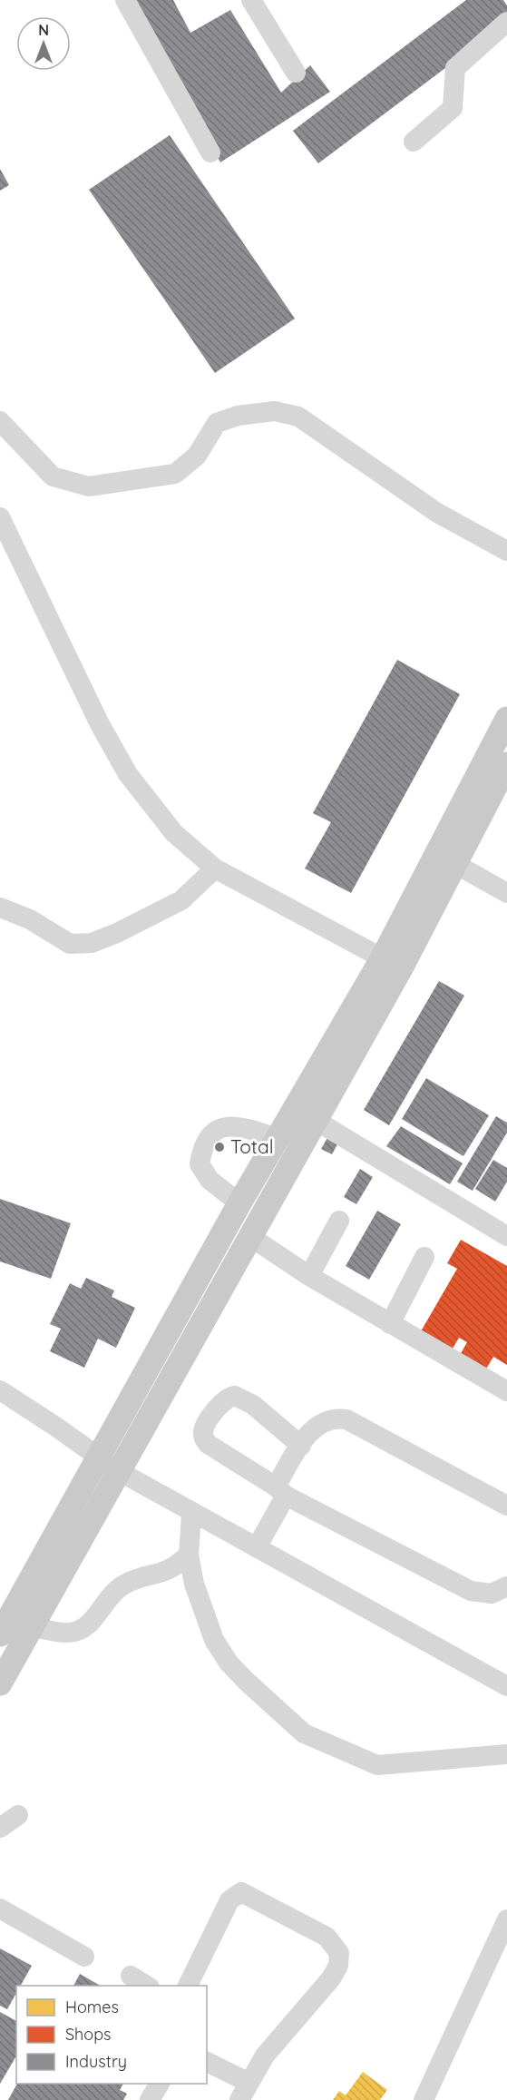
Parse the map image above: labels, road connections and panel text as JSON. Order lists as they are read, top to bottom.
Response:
{
  "places": ["Total"],
  "legend": ["Homes", "Shops", "Industry"],
  "north": "top"
}
